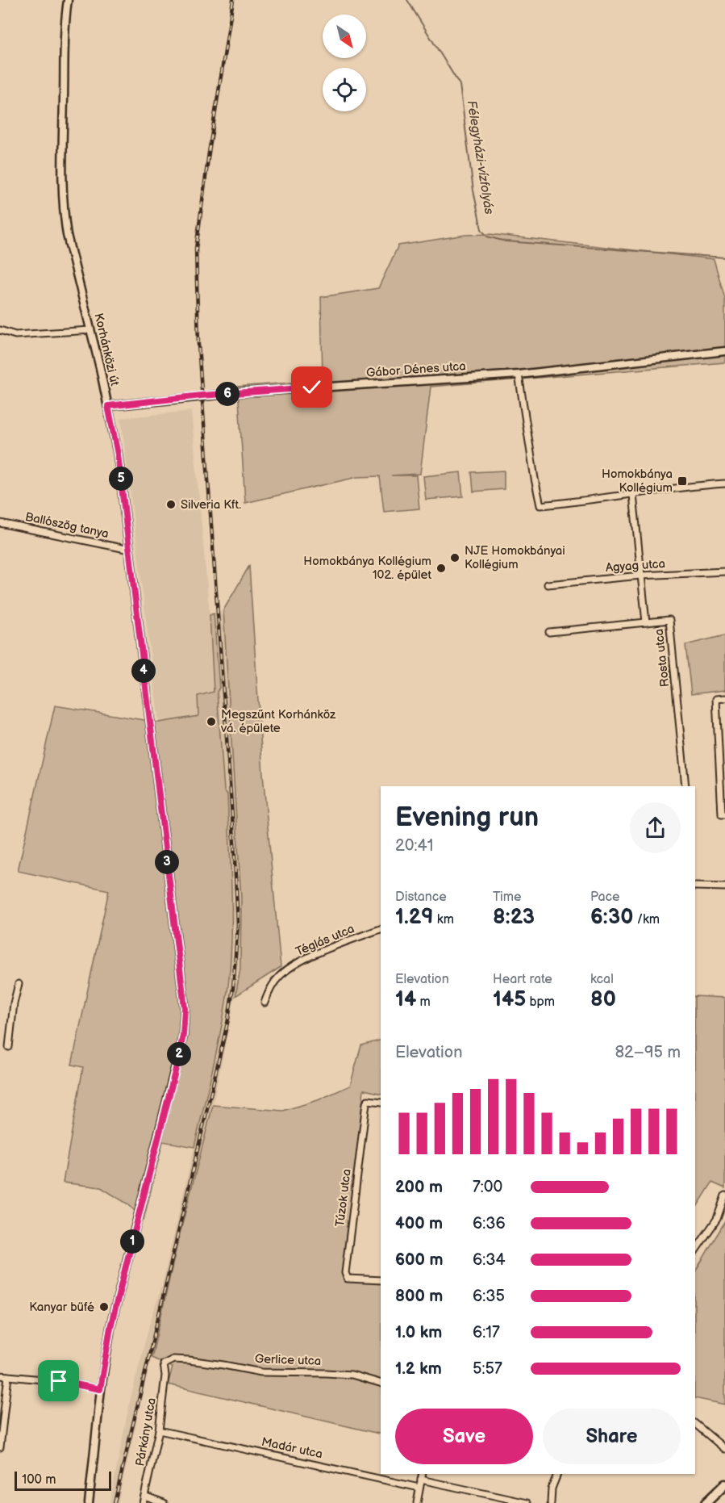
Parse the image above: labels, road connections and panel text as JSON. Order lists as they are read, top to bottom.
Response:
{
  "streets": {
    "street": [
      "Korhánközi út",
      "Gábor Dénes utca",
      "Ballószög tanya",
      "Agyag utca",
      "Rosta utca",
      "Téglás utca",
      "Túzok utca",
      "Gerlice utca",
      "Párkány utca",
      "Madár utca"
    ]
  },
  "crossings": [
    ["Korhánközi út", "Gábor Dénes utca"],
    ["Korhánközi út", "Ballószög tanya"],
    ["Agyag utca", "Rosta utca"],
    ["Gerlice utca", "Párkány utca"],
    ["Párkány utca", "Madár utca"]
  ],
  "water": ["Félegyházi-vízfolyás"],
  "places": {
    "transit": ["Homokbánya Kollégium"],
    "other": [
      "Silveria Kft.",
      "NJE Homokbányai Kollégium",
      "Homokbánya Kollégium 102. épület",
      "Megszűnt Korhánköz vá. épülete",
      "Kanyar büfé"
    ]
  },
  "scale_bar": "100 m",
  "north": "bottom right",
  "page": {
    "pins": [
      "6",
      "5",
      "4",
      "3",
      "2",
      "1"
    ],
    "heading": ["Evening run", "20:41"],
    "stats": [
      ["Distance", "1.29 km"],
      ["Time", "8:23"],
      ["Pace", "6:30 /km"],
      ["Elevation", "14 m"],
      ["Heart rate", "145 bpm"],
      ["kcal", "80"]
    ],
    "chart": ["Elevation", "82–95 m"],
    "list": [
      {
        "name": "200 m",
        "note": "7:00"
      },
      {
        "name": "400 m",
        "note": "6:36"
      },
      {
        "name": "600 m",
        "note": "6:34"
      },
      {
        "name": "800 m",
        "note": "6:35"
      },
      {
        "name": "1.0 km",
        "note": "6:17"
      },
      {
        "name": "1.2 km",
        "note": "5:57"
      }
    ],
    "buttons": ["Save", "Share"],
    "scale": "100 m"
  }
}
